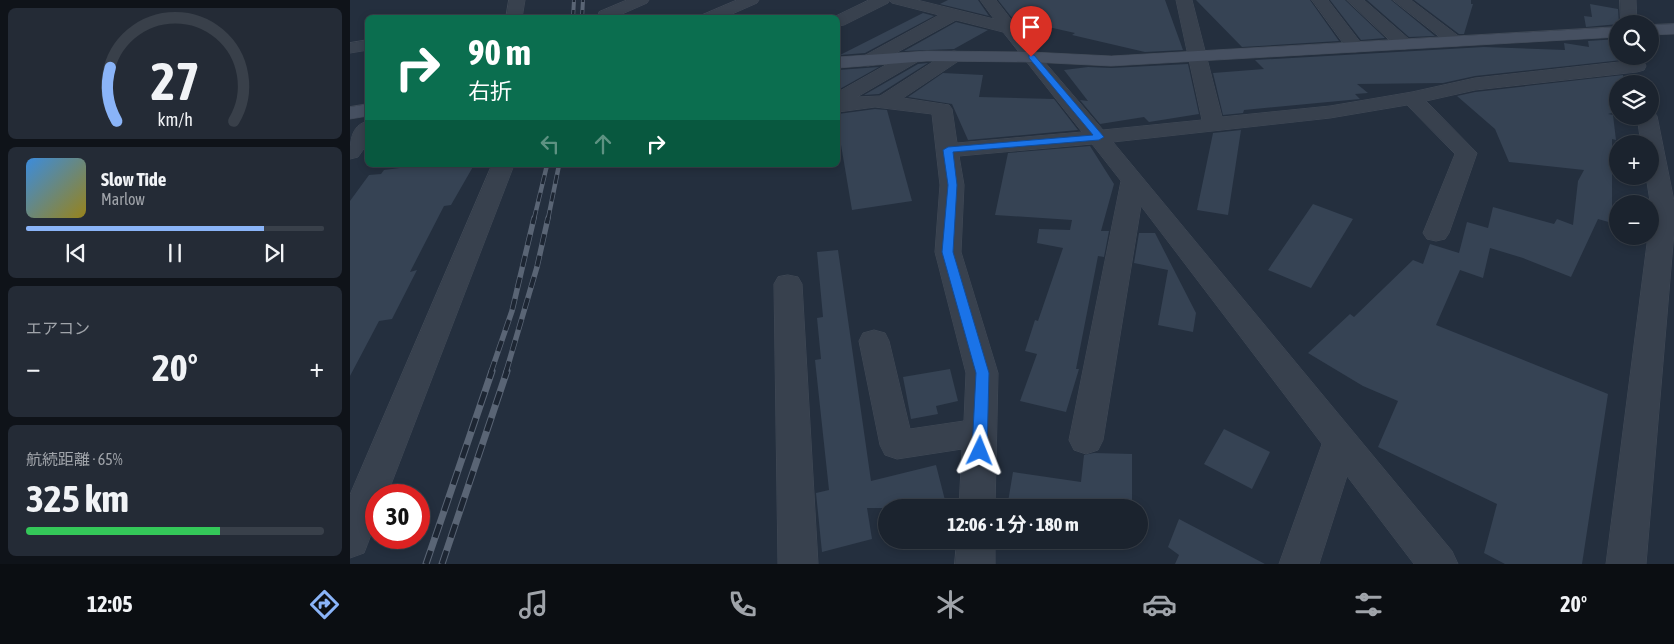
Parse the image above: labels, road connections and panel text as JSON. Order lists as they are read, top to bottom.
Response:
{
  "page": {
    "map_buttons": ["+", "−"],
    "turn": ["90 m", "右折"],
    "song": ["Slow Tide", "Marlow"],
    "tile": [
      "エアコン",
      ["航続距離 · 65%", "325 km"]
    ],
    "heat": ["−", "20°", "+"],
    "limit": "30",
    "trip": "12:06 · 1 分 · 180 m",
    "tabs": ["12:05", "20°"],
    "gauge": ["27", "km/h"]
  }
}
